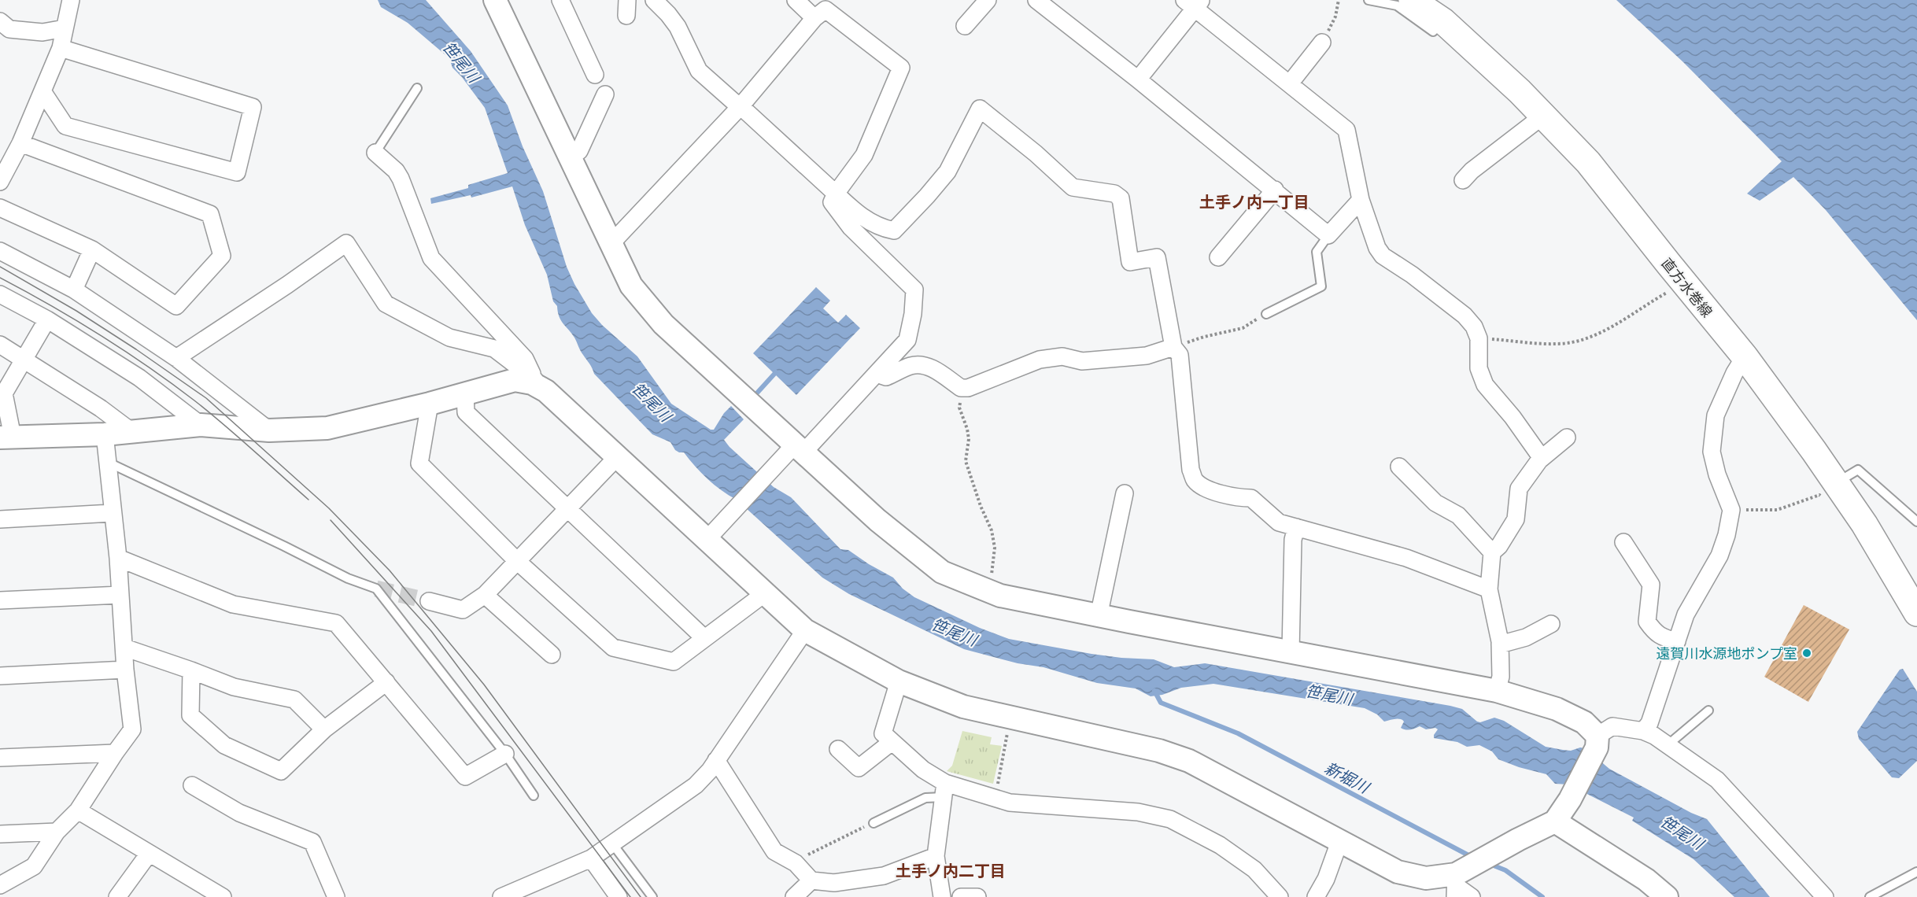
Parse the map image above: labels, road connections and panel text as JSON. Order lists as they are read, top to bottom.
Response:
{
  "streets": {
    "main road": ["直方水巻線"]
  },
  "districts": ["土手ノ内一丁目", "土手ノ内二丁目"],
  "water": ["笹尾川", "新堀川"],
  "places": ["遠賀川水源地ポンプ室"]
}
